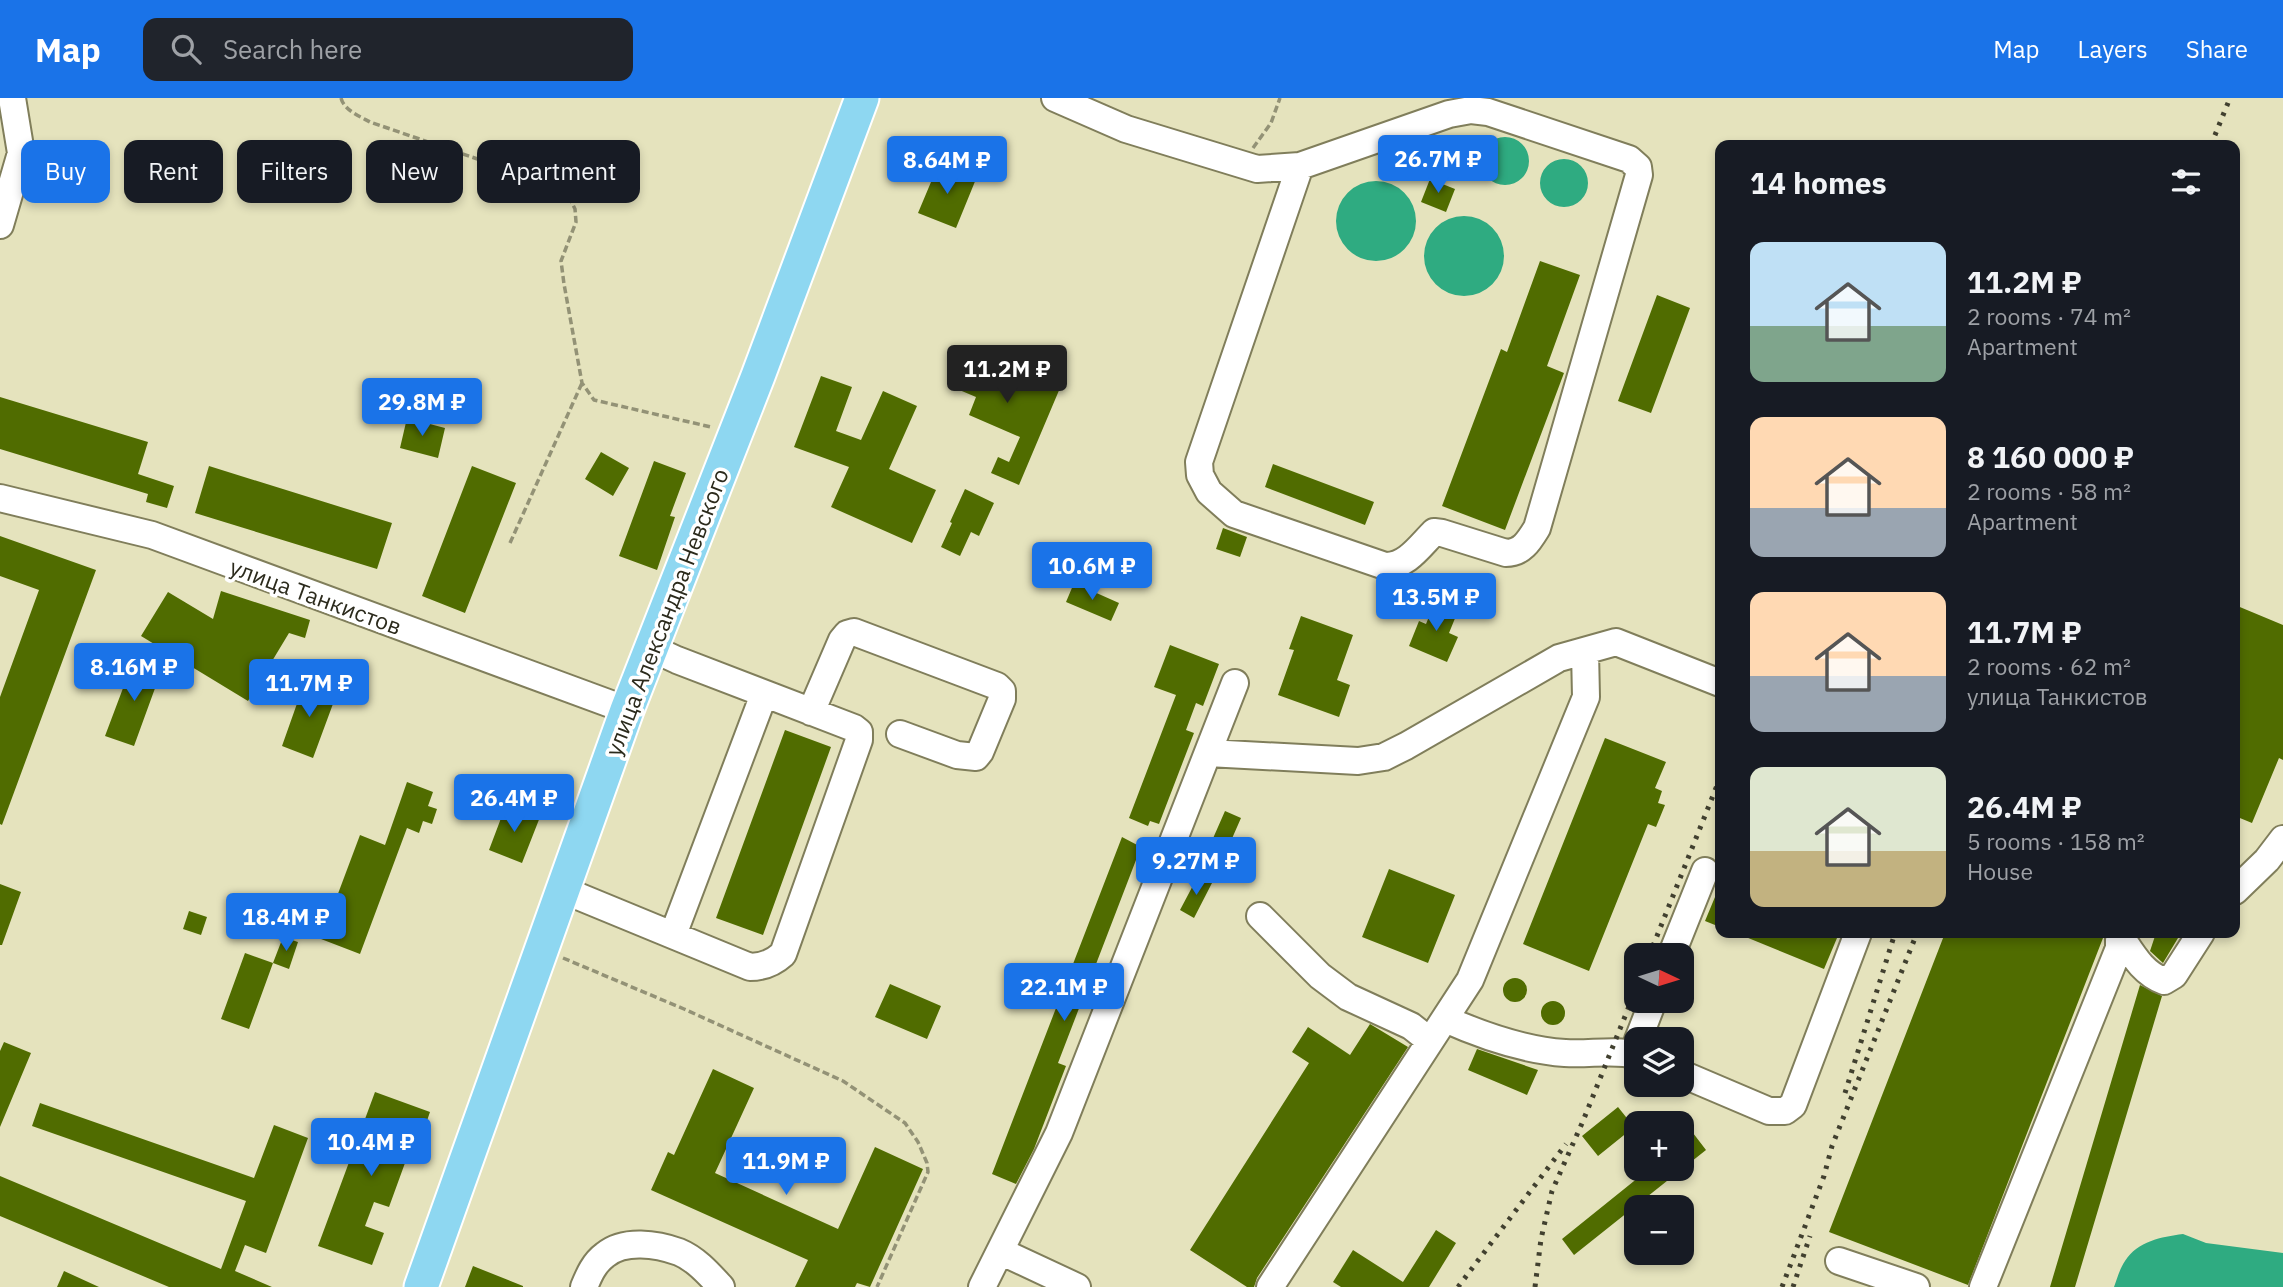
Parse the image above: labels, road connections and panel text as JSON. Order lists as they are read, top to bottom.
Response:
{
  "streets": {
    "main road": ["улица Александра Невского"],
    "street": ["улица Танкистов"]
  },
  "crossings": [
    ["улица Танкистов", "улица Александра Невского"]
  ],
  "north": "right",
  "page": {
    "header": "Map",
    "search": "Search here",
    "nav": ["Map", "Layers", "Share"],
    "price": [
      "26.7M ₽",
      "8.64M ₽",
      "11.2M ₽",
      "29.8M ₽",
      "10.6M ₽",
      "13.5M ₽",
      "8.16M ₽",
      "11.7M ₽",
      "26.4M ₽",
      "9.27M ₽",
      "18.4M ₽",
      "22.1M ₽",
      "10.4M ₽",
      "11.9M ₽"
    ],
    "chip": [
      "Buy",
      "Rent",
      "Filters",
      "New",
      "Apartment"
    ],
    "heading": "14 homes",
    "list": [
      {
        "name": "11.2M ₽",
        "note": "2 rooms · 74 m² · Apartment"
      },
      {
        "name": "8 160 000 ₽",
        "note": "2 rooms · 58 m² · Apartment"
      },
      {
        "name": "11.7M ₽",
        "note": "2 rooms · 62 m² · улица Танкистов"
      },
      {
        "name": "26.4M ₽",
        "note": "5 rooms · 158 m² · House"
      }
    ],
    "map_buttons": ["+", "−"]
  }
}
